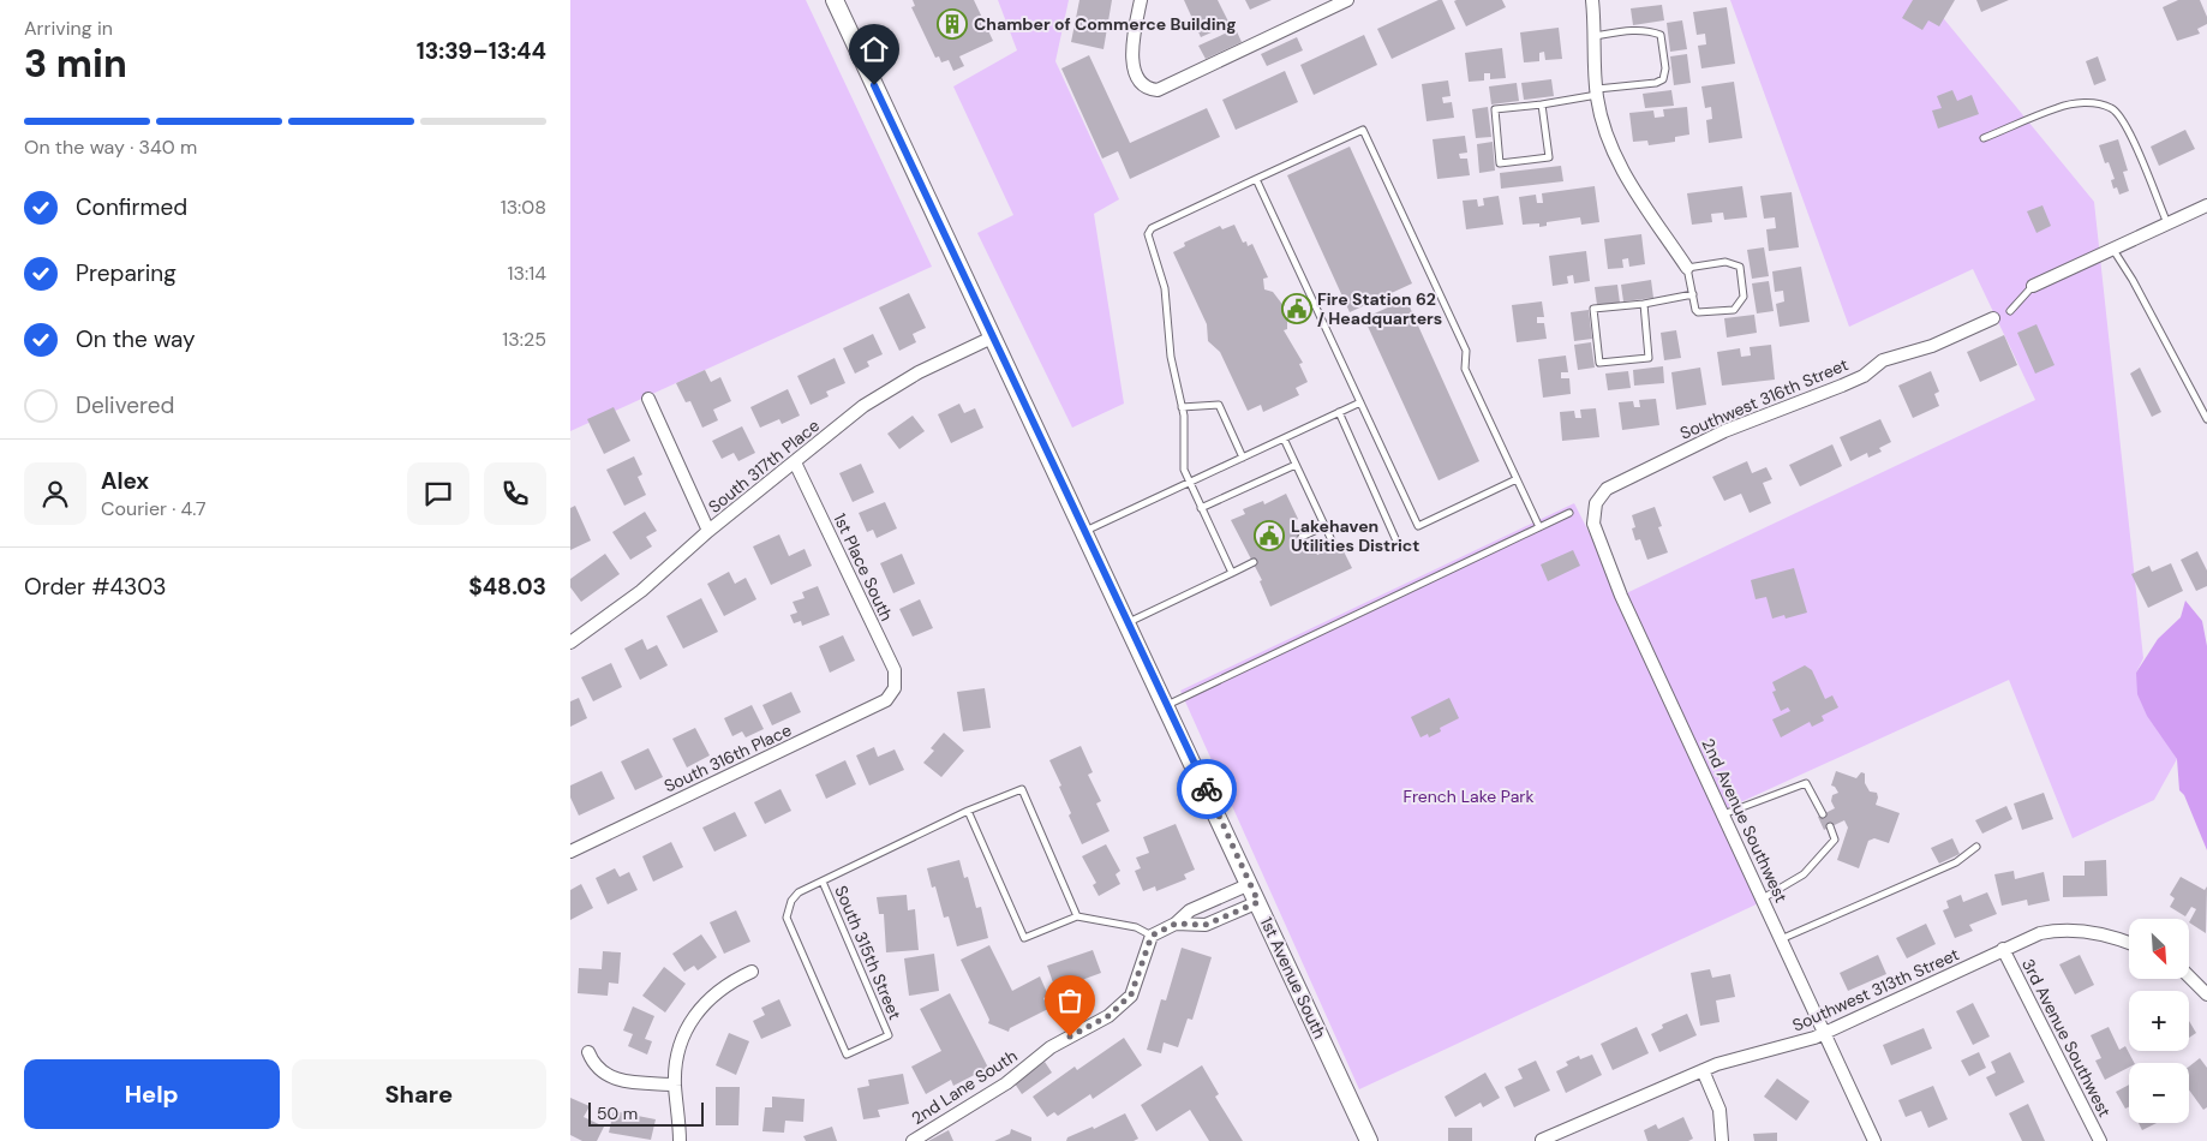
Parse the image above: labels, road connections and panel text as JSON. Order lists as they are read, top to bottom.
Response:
{
  "streets": {
    "main road": ["1st Avenue South"],
    "street": [
      "Southwest 316th Street",
      "South 317th Place",
      "1st Place South",
      "South 316th Place",
      "2nd Avenue Southwest",
      "Southwest 313th Street",
      "3rd Avenue Southwest",
      "2nd Lane South"
    ],
    "lane": ["South 315th Street"]
  },
  "crossings": [
    ["Southwest 316th Street", "2nd Avenue Southwest"],
    ["South 317th Place", "1st Place South"],
    ["South 317th Place", "1st Avenue South"],
    ["1st Place South", "South 316th Place"],
    ["2nd Avenue Southwest", "Southwest 313th Street"],
    ["Southwest 313th Street", "3rd Avenue Southwest"]
  ],
  "parks": ["French Lake Park"],
  "places": {
    "building": ["Chamber of Commerce Building"],
    "public building": ["Fire Station 62 / Headquarters", "Lakehaven Utilities District"]
  },
  "scale_bar": "50 m",
  "north": "bottom right",
  "page": {
    "heading": ["3 min", "Arriving in", "13:39–13:44"],
    "panel": [
      "Alex",
      "Courier · 4.7",
      "Order #4303",
      "$48.03"
    ],
    "bar": "On the way · 340 m",
    "list": [
      ["Confirmed", "13:08"],
      ["Preparing", "13:14"],
      ["On the way", "13:25"],
      "Delivered"
    ],
    "map_buttons": ["+", "−"],
    "buttons": ["Help", "Share"],
    "scale": "50 m"
  }
}
